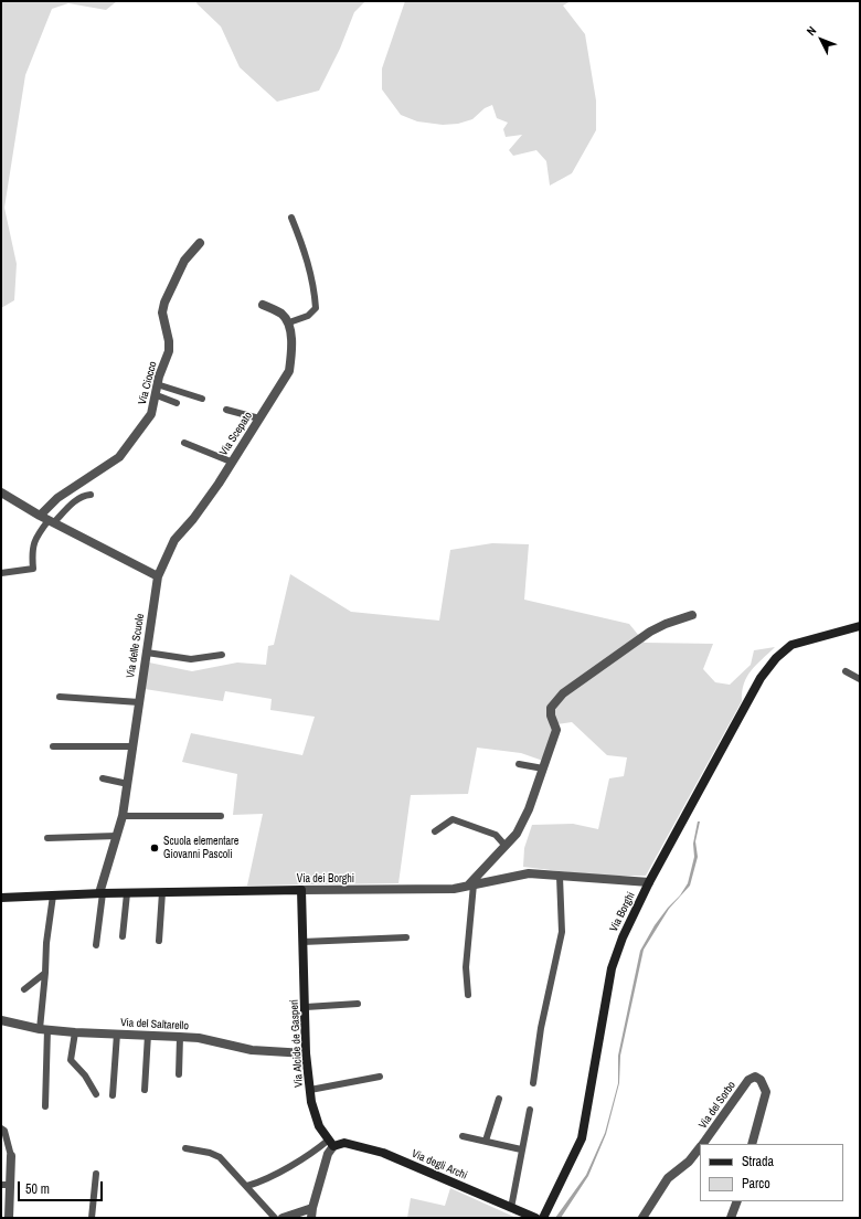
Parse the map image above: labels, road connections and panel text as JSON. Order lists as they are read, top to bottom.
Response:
{
  "streets": {
    "street": [
      "Via Ciocco",
      "Via Scepato",
      "Via delle Scuole",
      "Via dei Borghi",
      "Via Borghi",
      "Via del Saltarello",
      "Via Alcide de Gasperi",
      "Via del Sorbo",
      "Via degli Archi"
    ]
  },
  "crossings": [
    ["Via Scepato", "Via delle Scuole"],
    ["Via delle Scuole", "Via dei Borghi"],
    ["Via dei Borghi", "Via Borghi"],
    ["Via dei Borghi", "Via Alcide de Gasperi"],
    ["Via del Saltarello", "Via Alcide de Gasperi"],
    ["Via Alcide de Gasperi", "Via degli Archi"]
  ],
  "places": ["Scuola elementare Giovanni Pascoli"],
  "legend": ["Strada", "Parco"],
  "scale_bar": "50 m",
  "north": "top left"
}
